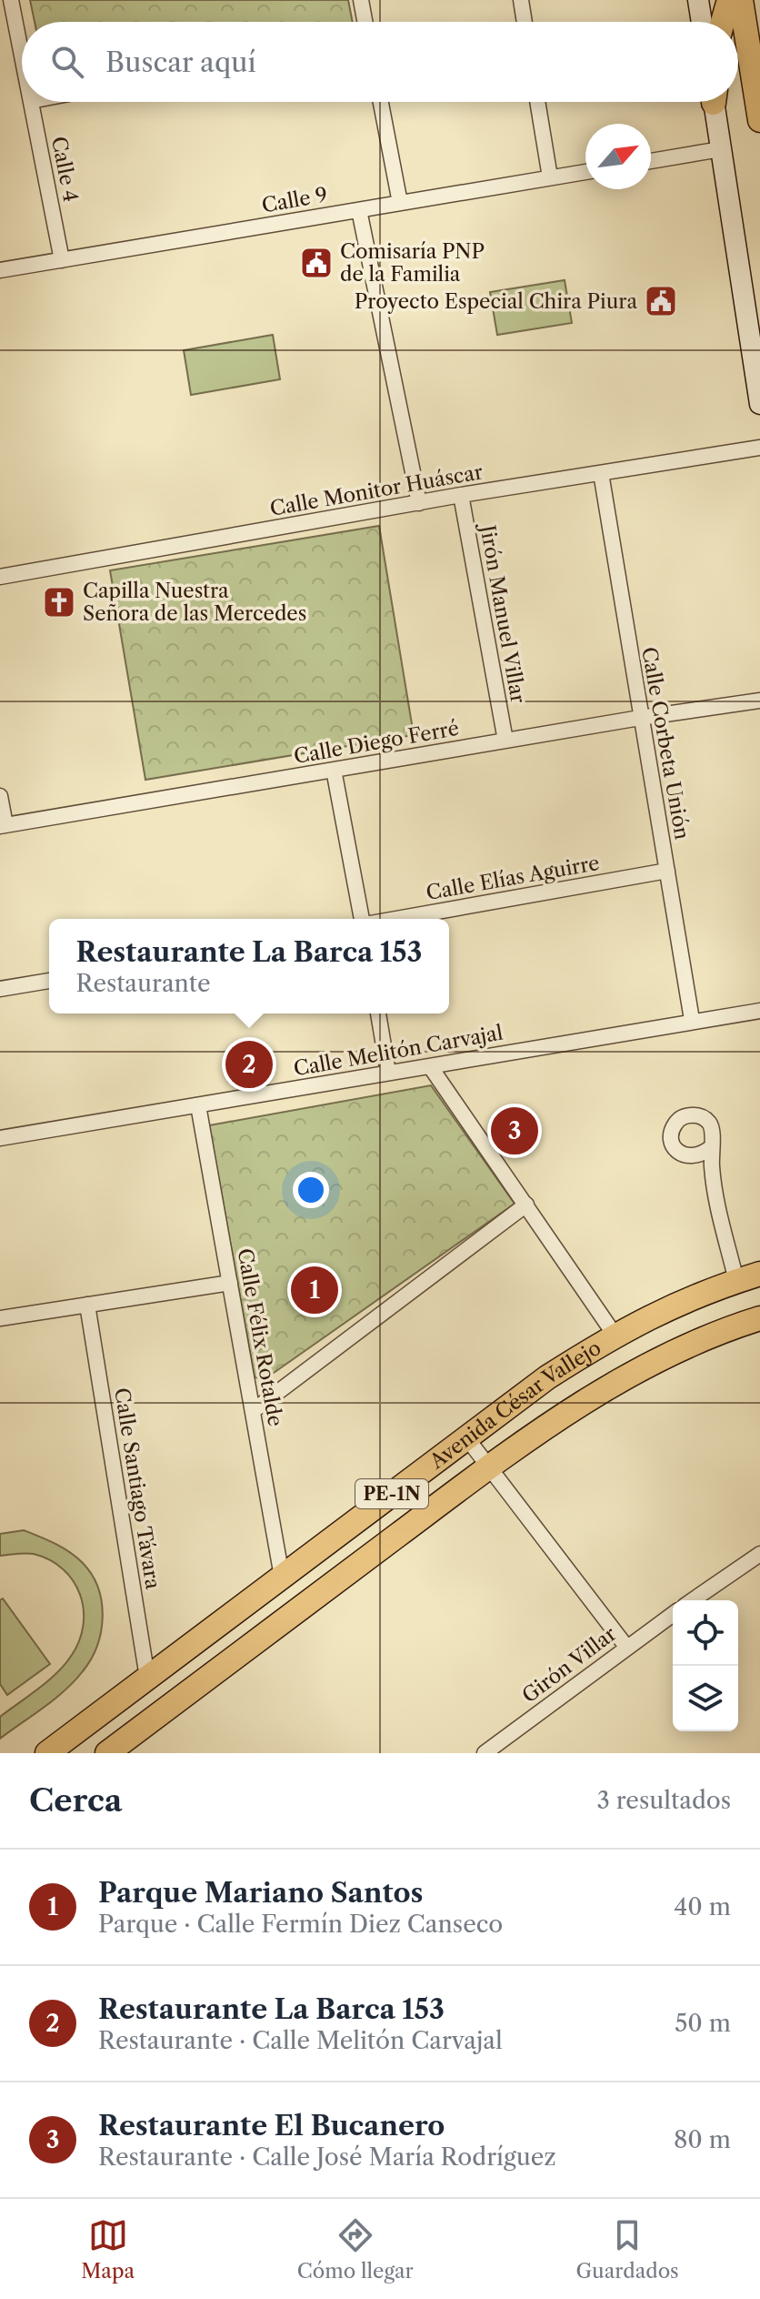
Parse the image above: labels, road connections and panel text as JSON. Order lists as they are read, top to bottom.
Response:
{
  "streets": {
    "main road": ["Avenida César Vallejo", "PE-1N"],
    "street": [
      "Calle 4",
      "Calle 9",
      "Calle Monitor Huáscar",
      "Jirón Manuel Villar",
      "Calle Diego Ferré",
      "Calle Corbeta Unión",
      "Calle Elías Aguirre",
      "Calle Melitón Carvajal",
      "Calle Félix Rotalde",
      "Calle Santiago Távara",
      "Girón Villar"
    ]
  },
  "crossings": [
    ["Calle 4", "Calle 9"],
    ["Calle Monitor Huáscar", "Jirón Manuel Villar"],
    ["Calle Monitor Huáscar", "Calle Corbeta Unión"],
    ["Jirón Manuel Villar", "Calle Diego Ferré"],
    ["Calle Diego Ferré", "Calle Corbeta Unión"],
    ["Calle Corbeta Unión", "Calle Elías Aguirre"],
    ["Calle Corbeta Unión", "Calle Melitón Carvajal"],
    ["Calle Melitón Carvajal", "Calle Félix Rotalde"],
    ["Calle Félix Rotalde", "Avenida César Vallejo"],
    ["Avenida César Vallejo", "Calle Santiago Távara"]
  ],
  "places": {
    "public building": ["Comisaría PNP de la Familia", "Proyecto Especial Chira Piura"],
    "church": ["Capilla Nuestra Señora de las Mercedes"]
  },
  "north": "top right",
  "page": {
    "search": "Buscar aquí",
    "popup": ["Restaurante La Barca 153", "Restaurante"],
    "pins": ["2", "3", "1"],
    "heading": ["Cerca", "3 resultados"],
    "list": [
      {
        "mark": "1",
        "name": "Parque Mariano Santos",
        "note": "Parque · Calle Fermín Diez Canseco",
        "value": "40 m"
      },
      {
        "mark": "2",
        "name": "Restaurante La Barca 153",
        "note": "Restaurante · Calle Melitón Carvajal",
        "value": "50 m"
      },
      {
        "mark": "3",
        "name": "Restaurante El Bucanero",
        "note": "Restaurante · Calle José María Rodríguez",
        "value": "80 m"
      }
    ],
    "nav": ["Mapa", "Cómo llegar", "Guardados"]
  }
}
